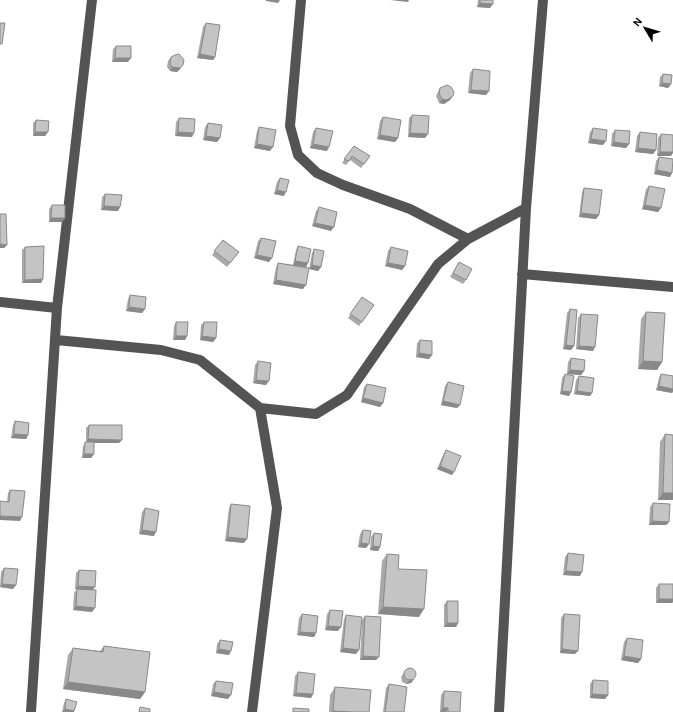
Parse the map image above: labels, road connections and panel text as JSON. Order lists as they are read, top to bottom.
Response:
{
  "north": "top left"
}
